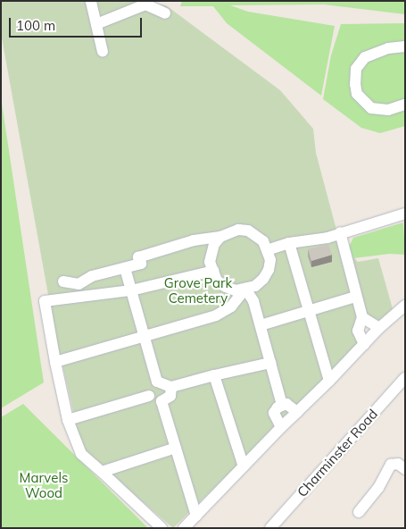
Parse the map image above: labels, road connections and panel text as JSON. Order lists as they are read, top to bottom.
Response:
{
  "streets": {
    "street": ["Charminster Road"]
  },
  "parks": ["Grove Park Cemetery", "Marvels Wood"],
  "scale_bar": "100 m"
}
